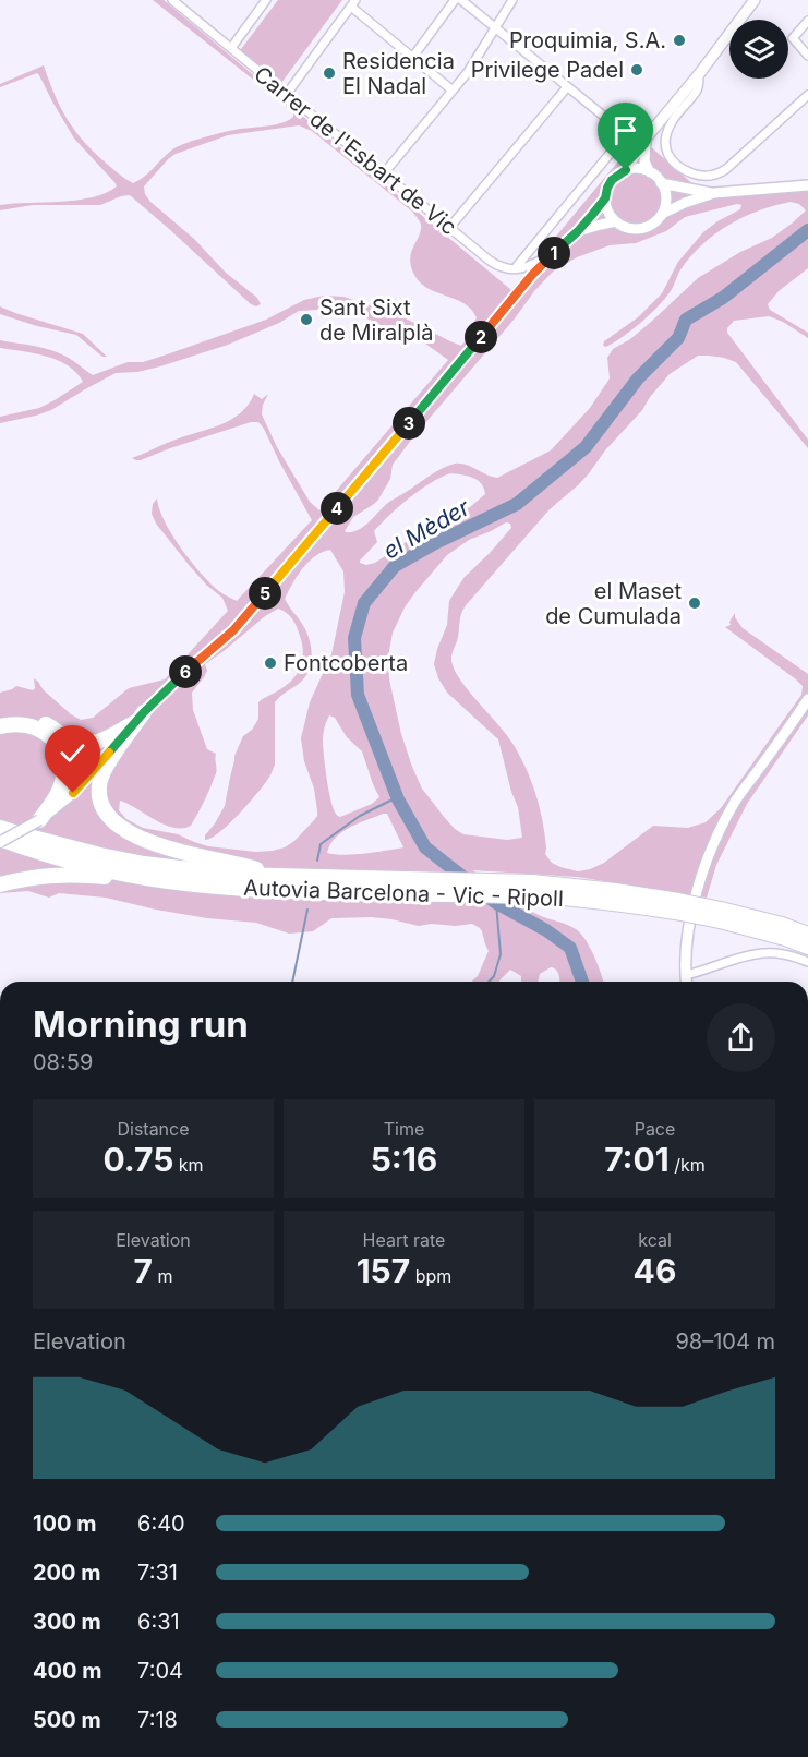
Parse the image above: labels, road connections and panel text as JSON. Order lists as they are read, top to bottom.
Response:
{
  "streets": {
    "highway": ["Autovia Barcelona - Vic - Ripoll"],
    "street": ["Carrer de l'Esbart de Vic"]
  },
  "water": ["el Mèder"],
  "places": [
    "Proquimia, S.A.",
    "Privilege Padel",
    "Residencia El Nadal",
    "Sant Sixt de Miralplà",
    "el Maset de Cumulada",
    "Fontcoberta"
  ],
  "page": {
    "pins": [
      "1",
      "2",
      "3",
      "4",
      "5",
      "6"
    ],
    "heading": ["Morning run", "08:59"],
    "stats": [
      ["Distance", "0.75 km"],
      ["Time", "5:16"],
      ["Pace", "7:01 /km"],
      ["Elevation", "7 m"],
      ["Heart rate", "157 bpm"],
      ["kcal", "46"]
    ],
    "chart": ["Elevation", "98–104 m"],
    "list": [
      {
        "name": "100 m",
        "note": "6:40"
      },
      {
        "name": "200 m",
        "note": "7:31"
      },
      {
        "name": "300 m",
        "note": "6:31"
      },
      {
        "name": "400 m",
        "note": "7:04"
      },
      {
        "name": "500 m",
        "note": "7:18"
      }
    ]
  }
}
